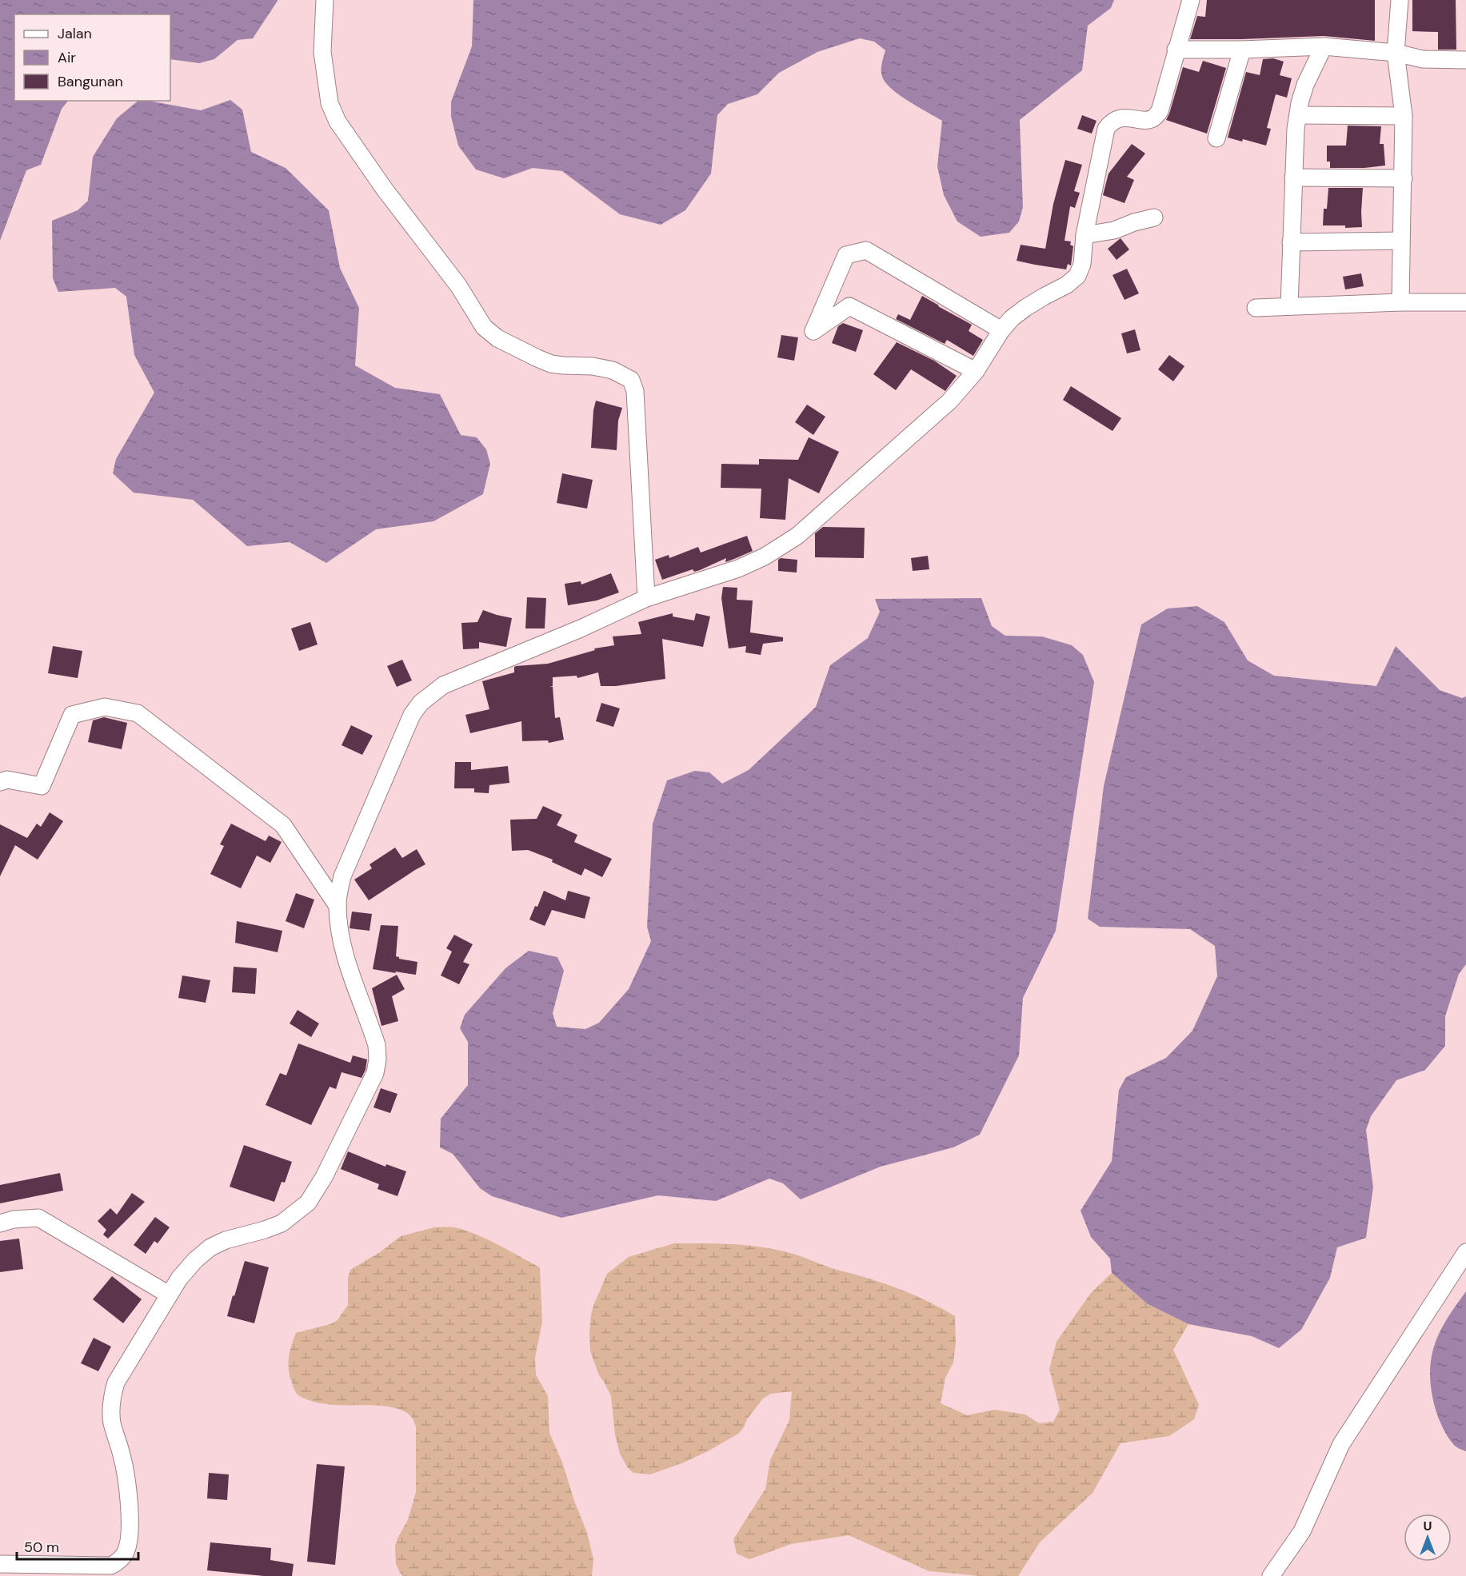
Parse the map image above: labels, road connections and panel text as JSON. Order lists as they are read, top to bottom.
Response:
{
  "legend": ["Jalan", "Air", "Bangunan"],
  "scale_bar": "50 m",
  "north": "top"
}
